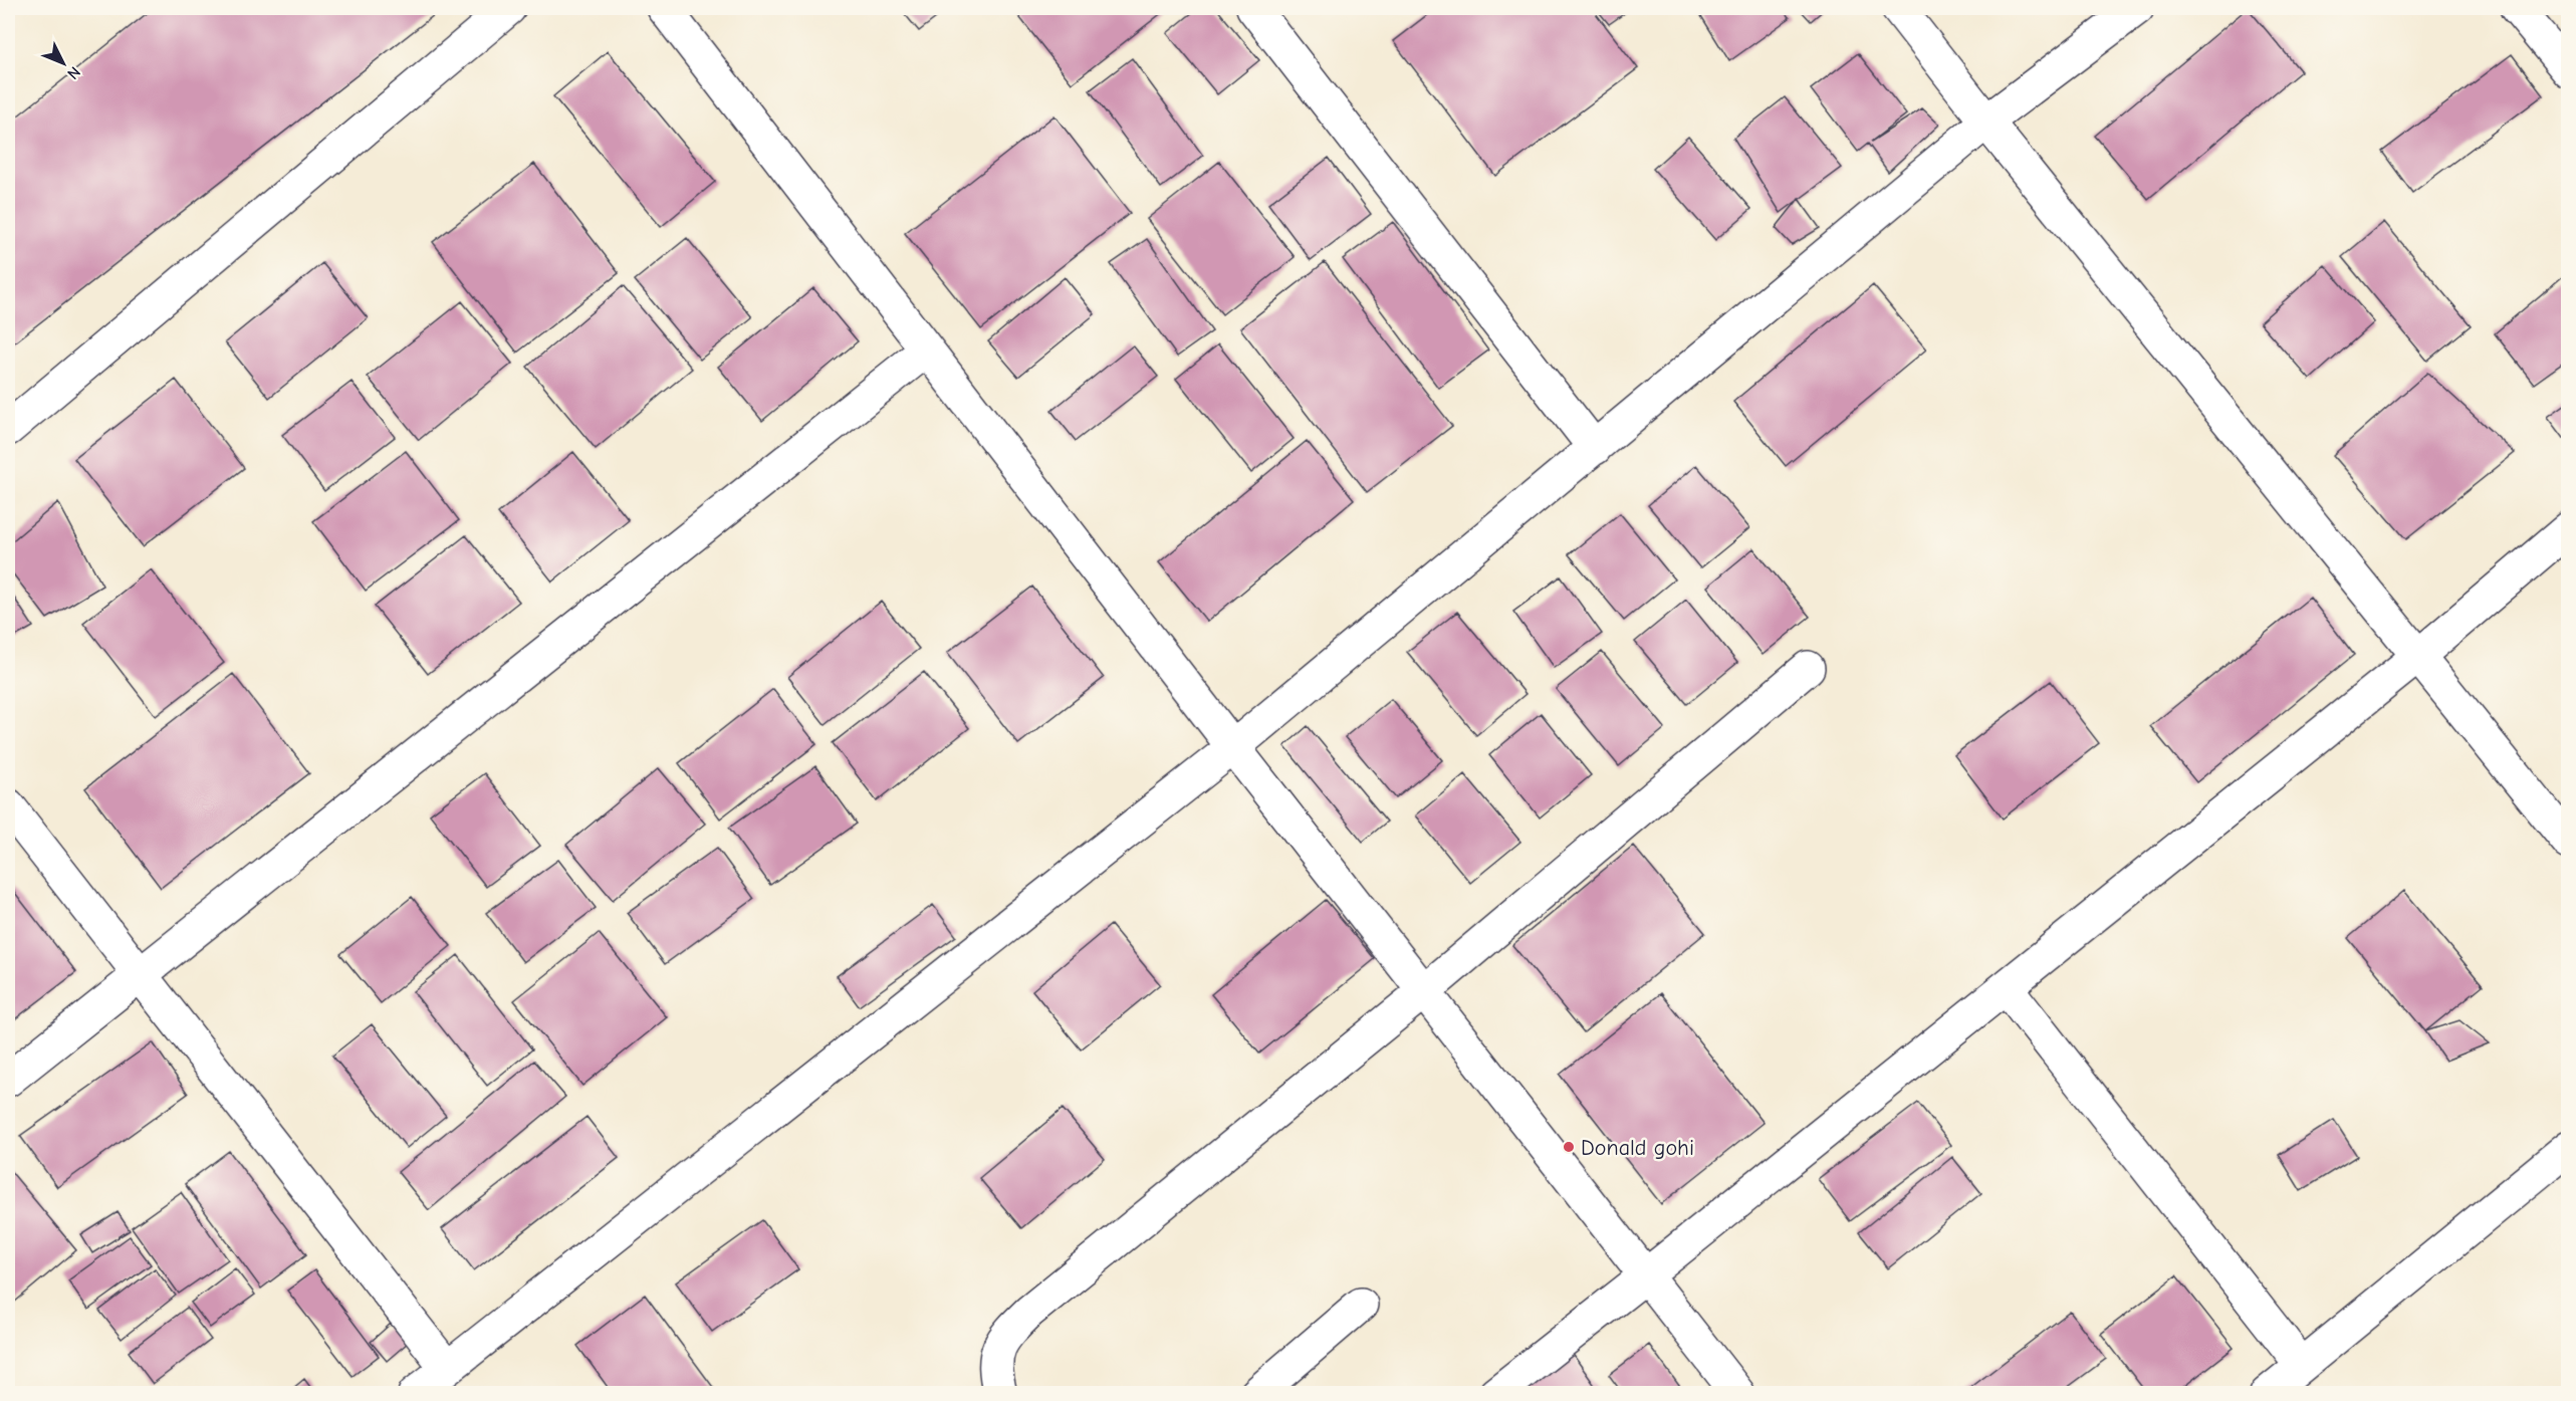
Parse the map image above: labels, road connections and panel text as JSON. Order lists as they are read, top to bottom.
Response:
{
  "places": ["Donald gohi"],
  "north": "bottom right"
}
